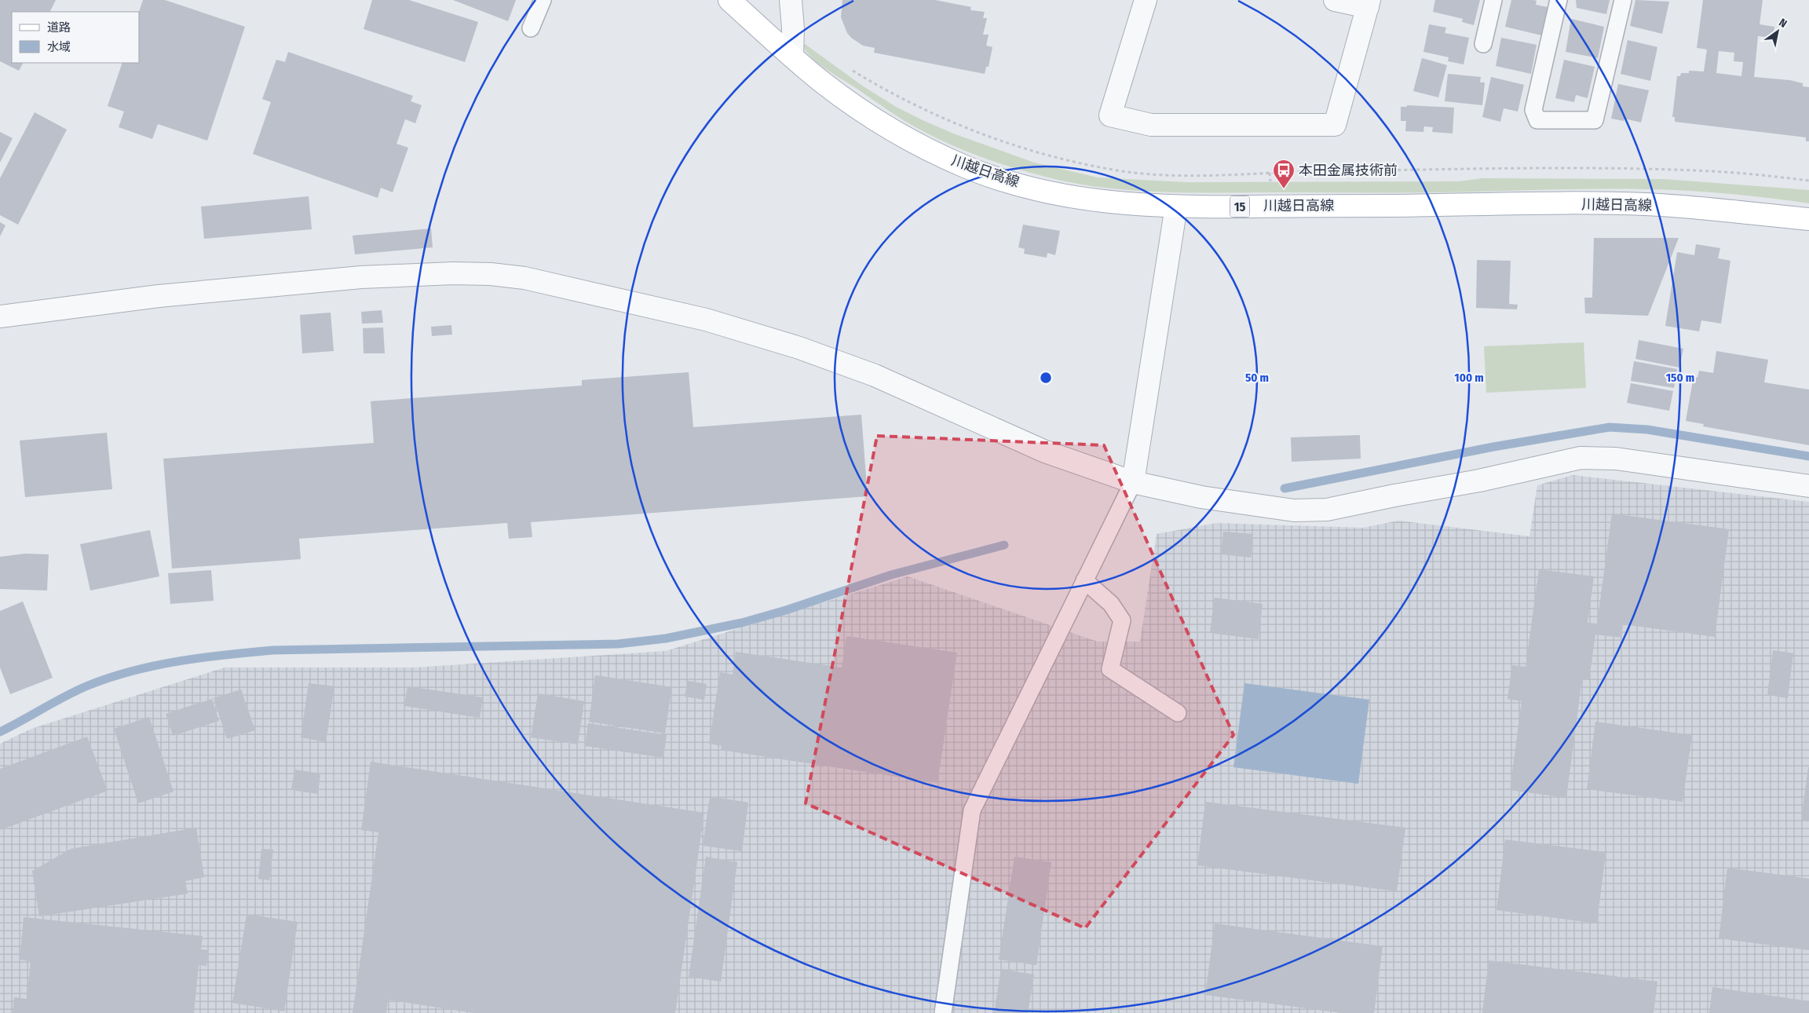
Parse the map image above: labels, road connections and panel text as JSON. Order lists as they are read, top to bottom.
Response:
{
  "streets": {
    "main road": ["川越日高線", "15"]
  },
  "places": {
    "bus stop": ["本田金属技術前"]
  },
  "legend": ["道路", "水域"],
  "north": "top right",
  "rings": ["50 m", "100 m", "150 m"]
}
